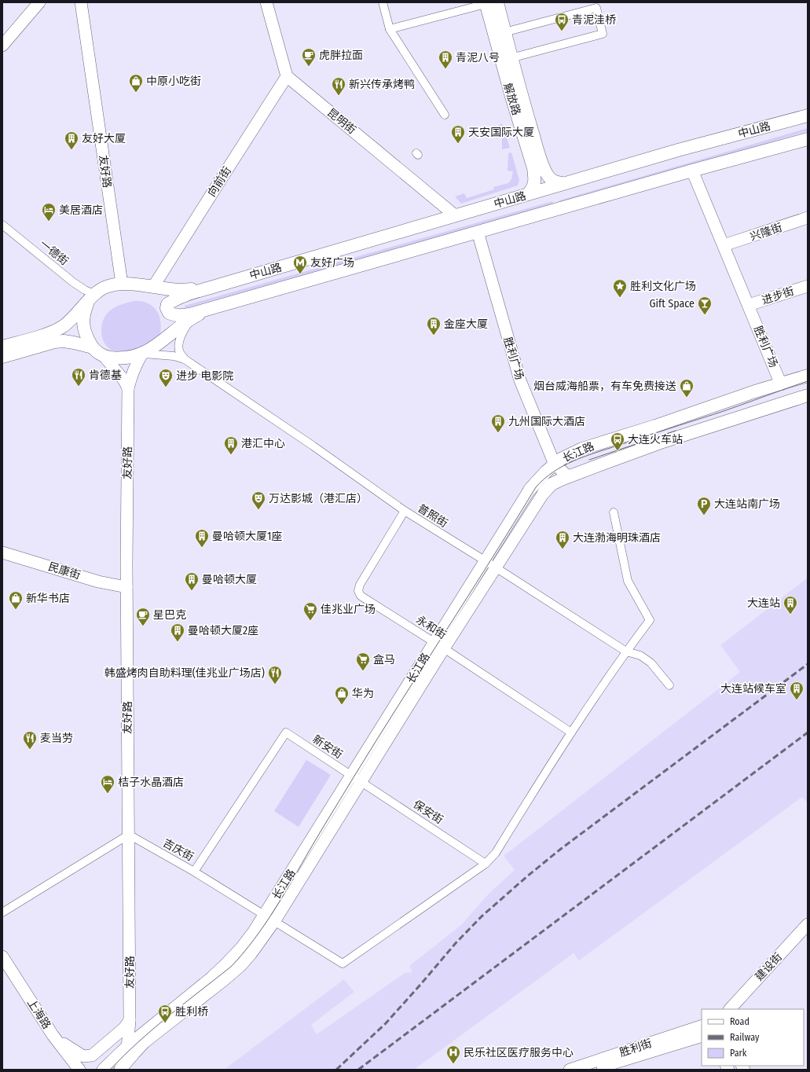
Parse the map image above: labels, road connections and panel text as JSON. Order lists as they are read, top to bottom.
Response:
{
  "streets": {
    "main road": ["解放路", "中山路", "长江路"],
    "street": [
      "昆明街",
      "友好路",
      "向前街",
      "兴隆街",
      "一德街",
      "进步街",
      "胜利广场",
      "普照街",
      "民康街",
      "永和街",
      "新安街",
      "保安街",
      "吉庆街",
      "建设街",
      "上海路",
      "胜利街"
    ]
  },
  "crossings": [
    ["解放路", "中山路"],
    ["昆明街", "中山路"],
    ["昆明街", "向前街"],
    ["中山路", "胜利广场"],
    ["友好路", "长江路"],
    ["友好路", "普照街"],
    ["友好路", "民康街"],
    ["友好路", "吉庆街"],
    ["兴隆街", "胜利广场"],
    ["进步街", "胜利广场"],
    ["胜利广场", "长江路"],
    ["长江路", "普照街"],
    ["长江路", "永和街"],
    ["长江路", "新安街"],
    ["长江路", "保安街"],
    ["长江路", "吉庆街"],
    ["普照街", "永和街"],
    ["新安街", "保安街"],
    ["新安街", "吉庆街"],
    ["保安街", "吉庆街"]
  ],
  "places": {
    "bus stop": ["青泥洼桥", "大连火车站", "胜利桥"],
    "cafe": ["虎胖拉面", "星巴克"],
    "building": [
      "青泥八号",
      "天安国际大厦",
      "友好大厦",
      "金座大厦",
      "九州国际大酒店",
      "港汇中心",
      "曼哈顿大厦1座",
      "大连渤海明珠酒店",
      "曼哈顿大厦",
      "大连站",
      "曼哈顿大厦2座",
      "大连站候车室"
    ],
    "shop": [
      "中原小吃街",
      "烟台威海船票，有车免费接送",
      "新华书店",
      "华为"
    ],
    "restaurant": [
      "新兴传承烤鸭",
      "肯德基",
      "韩盛烤肉自助料理(佳兆业广场店)",
      "麦当劳"
    ],
    "hotel": ["美居酒店", "桔子水晶酒店"],
    "metro station": ["友好广场"],
    "place": ["胜利文化广场"],
    "bar": ["Gift Space"],
    "theatre": ["进步 电影院", "万达影城（港汇店）"],
    "parking": ["大连站南广场"],
    "supermarket": ["佳兆业广场", "盒马"],
    "hospital": ["民乐社区医疗服务中心"]
  },
  "legend": ["Road", "Railway", "Park"]
}
